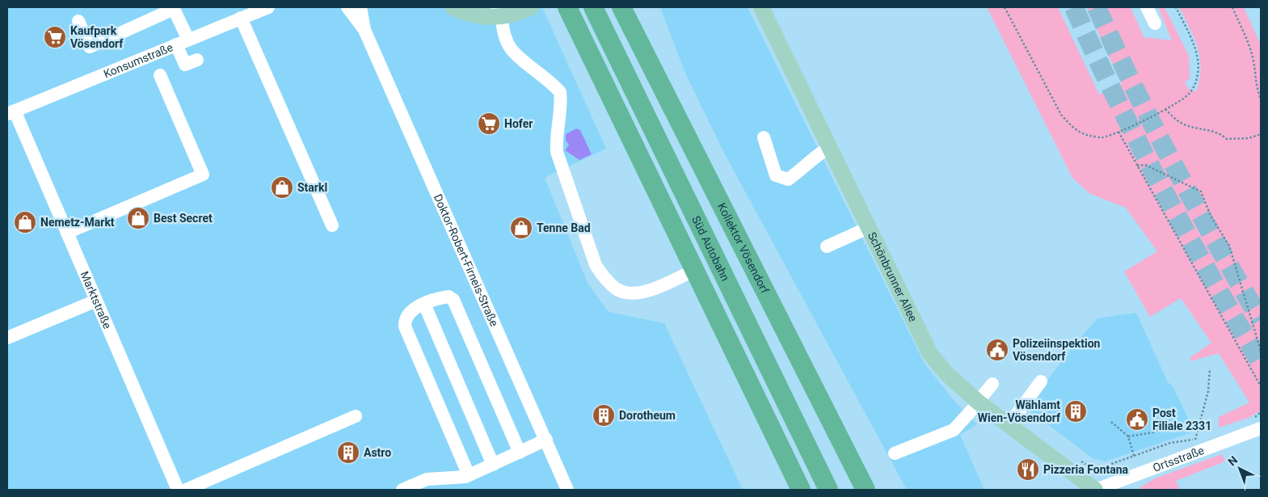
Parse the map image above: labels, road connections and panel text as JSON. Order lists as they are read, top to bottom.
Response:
{
  "streets": {
    "highway": ["Süd Autobahn", "Kollektor Vösendorf"],
    "main road": ["Schönbrunner Allee"],
    "street": [
      "Konsumstraße",
      "Doktor-Robert-Firneis-Straße",
      "Marktstraße",
      "Ortsstraße"
    ]
  },
  "crossings": [
    ["Konsumstraße", "Marktstraße"],
    ["Schönbrunner Allee", "Ortsstraße"]
  ],
  "places": {
    "supermarket": ["Kaufpark Vösendorf", "Hofer"],
    "shop": [
      "Starkl",
      "Best Secret",
      "Nemetz-Markt",
      "Tenne Bad"
    ],
    "public building": ["Polizeiinspektion Vösendorf", "Post Filiale 2331"],
    "building": ["Wählamt Wien-Vösendorf", "Dorotheum", "Astro"],
    "restaurant": ["Pizzeria Fontana"]
  },
  "north": "top left"
}
